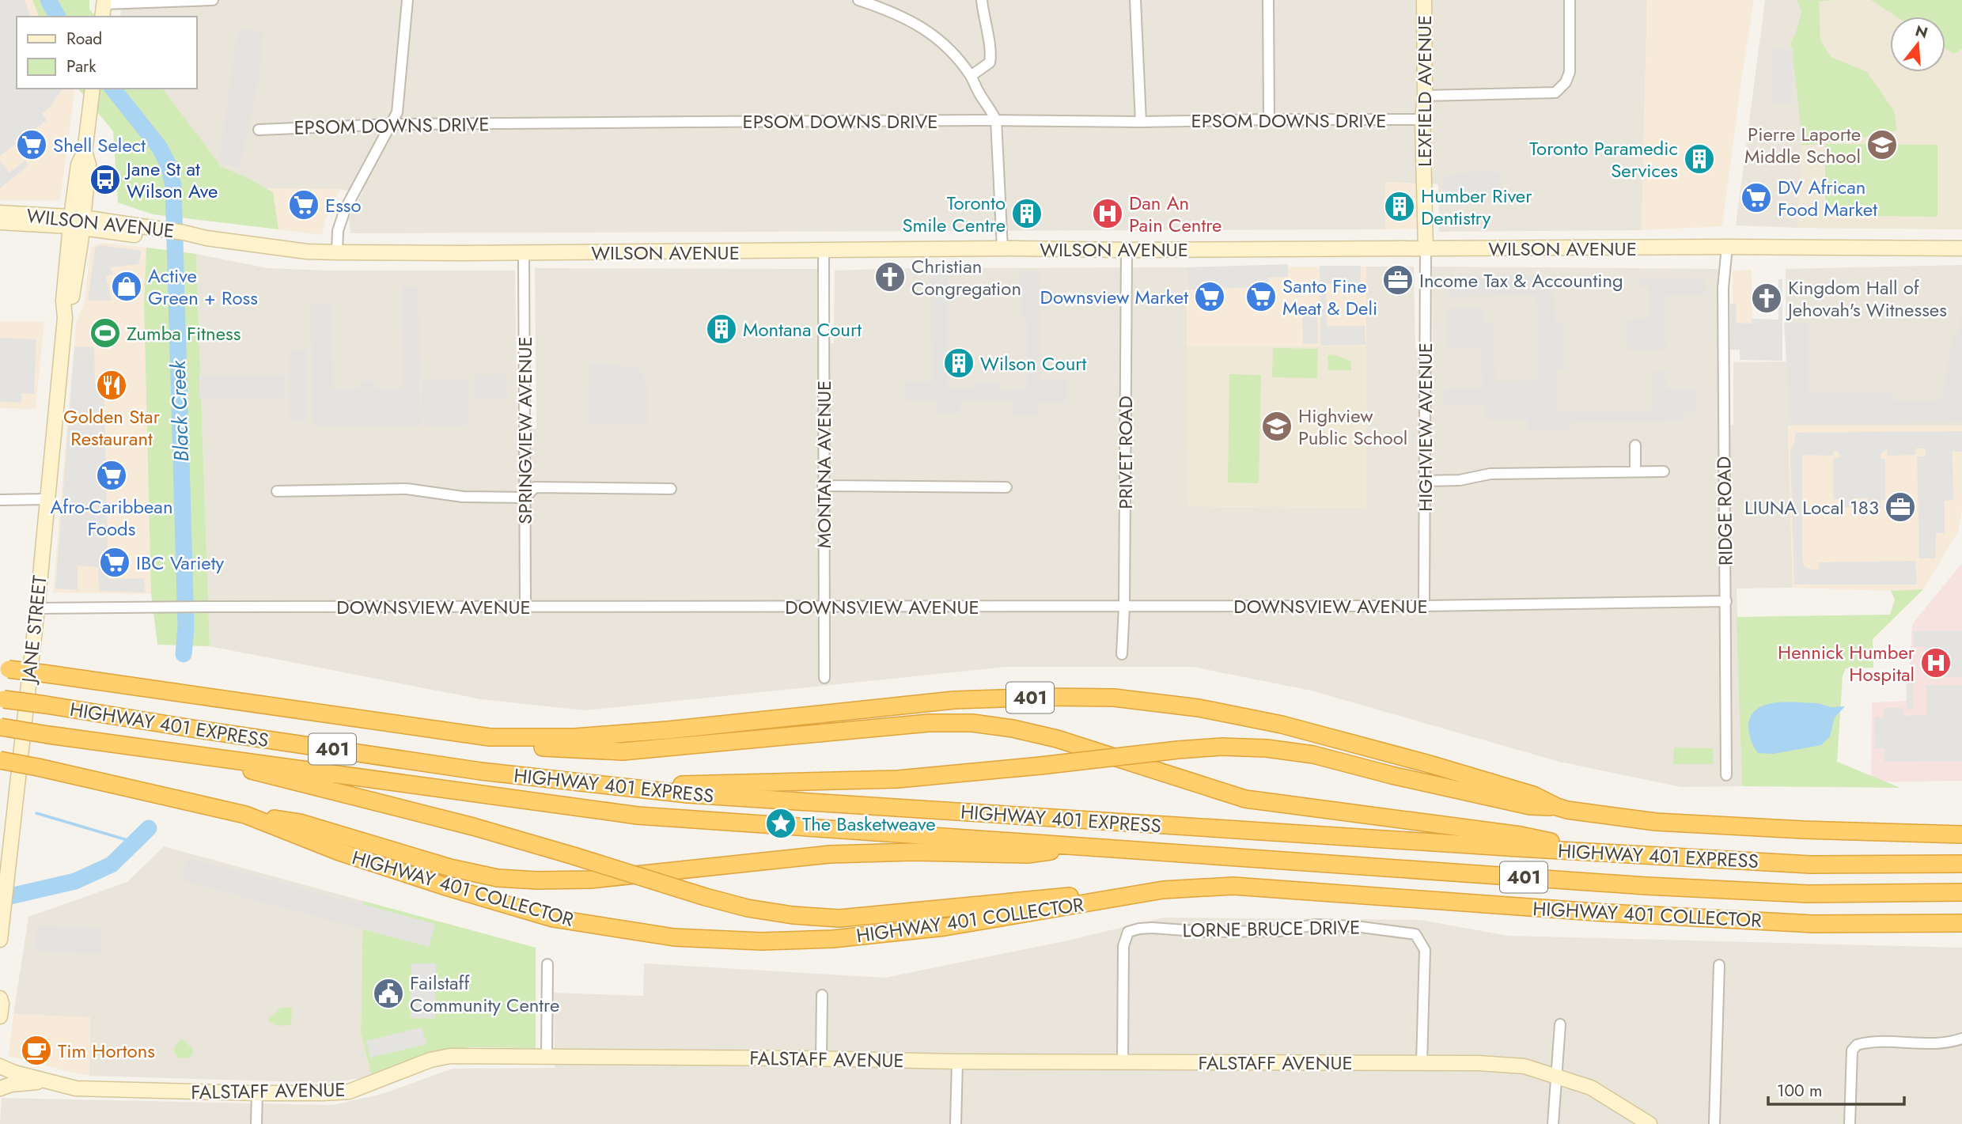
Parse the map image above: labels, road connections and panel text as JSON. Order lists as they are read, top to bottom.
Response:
{
  "streets": {
    "highway": ["401", "HIGHWAY 401 EXPRESS", "HIGHWAY 401 COLLECTOR"],
    "main road": [
      "LEXFIELD AVENUE",
      "WILSON AVENUE",
      "JANE STREET",
      "FALSTAFF AVENUE"
    ],
    "street": [
      "EPSOM DOWNS DRIVE",
      "HIGHVIEW AVENUE",
      "SPRINGVIEW AVENUE",
      "PRIVET ROAD",
      "MONTANA AVENUE",
      "RIDGE ROAD",
      "DOWNSVIEW AVENUE",
      "LORNE BRUCE DRIVE"
    ]
  },
  "crossings": [
    ["LEXFIELD AVENUE", "EPSOM DOWNS DRIVE"],
    ["LEXFIELD AVENUE", "WILSON AVENUE"],
    ["LEXFIELD AVENUE", "HIGHVIEW AVENUE"],
    ["WILSON AVENUE", "HIGHVIEW AVENUE"],
    ["WILSON AVENUE", "SPRINGVIEW AVENUE"],
    ["WILSON AVENUE", "PRIVET ROAD"],
    ["WILSON AVENUE", "MONTANA AVENUE"],
    ["WILSON AVENUE", "RIDGE ROAD"],
    ["WILSON AVENUE", "JANE STREET"],
    ["HIGHVIEW AVENUE", "DOWNSVIEW AVENUE"],
    ["SPRINGVIEW AVENUE", "DOWNSVIEW AVENUE"],
    ["PRIVET ROAD", "DOWNSVIEW AVENUE"],
    ["MONTANA AVENUE", "DOWNSVIEW AVENUE"],
    ["RIDGE ROAD", "DOWNSVIEW AVENUE"],
    ["DOWNSVIEW AVENUE", "JANE STREET"],
    ["LORNE BRUCE DRIVE", "FALSTAFF AVENUE"]
  ],
  "water": ["Black Creek"],
  "places": {
    "supermarket": [
      "Shell Select",
      "DV African Food Market",
      "Esso",
      "Downsview Market",
      "Santo Fine Meat & Deli",
      "Afro-Caribbean Foods",
      "IBC Variety"
    ],
    "school or university": ["Pierre Laporte Middle School", "Highview Public School"],
    "building": [
      "Toronto Paramedic Services",
      "Humber River Dentistry",
      "Toronto Smile Centre",
      "Montana Court",
      "Wilson Court"
    ],
    "bus stop": ["Jane St at Wilson Ave"],
    "hospital": ["Dan An Pain Centre", "Hennick Humber Hospital"],
    "church": ["Christian Congregation", "Kingdom Hall of Jehovah's Witnesses"],
    "office": ["Income Tax & Accounting", "LIUNA Local 183"],
    "shop": ["Active Green + Ross"],
    "sports": ["Zumba Fitness"],
    "restaurant": ["Golden Star Restaurant"],
    "place": ["The Basketweave"],
    "public building": ["Failstaff Community Centre"],
    "cafe": ["Tim Hortons"]
  },
  "legend": ["Road", "Park"],
  "scale_bar": "100 m",
  "north": "top"
}
